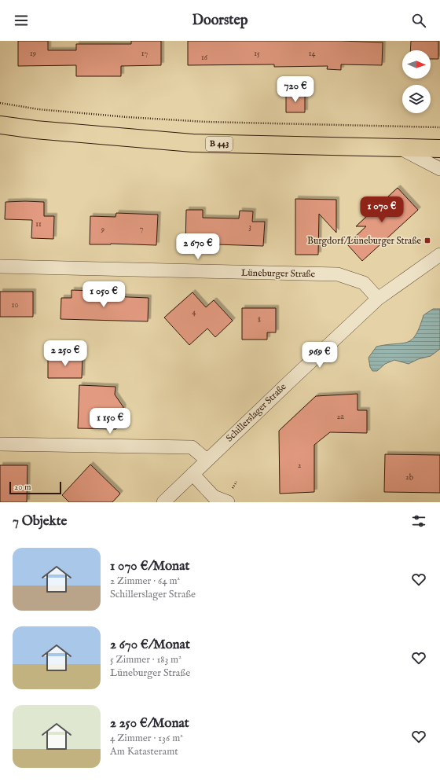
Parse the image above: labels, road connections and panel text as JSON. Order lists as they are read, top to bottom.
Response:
{
  "streets": {
    "main road": ["B 443"],
    "street": ["Lüneburger Straße", "Schillerslager Straße"]
  },
  "crossings": [
    ["Lüneburger Straße", "Schillerslager Straße"]
  ],
  "places": {
    "transit": ["Burgdorf/Lüneburger Straße"]
  },
  "house_numbers": [
    "19",
    "17",
    "15",
    "14",
    "16",
    "11",
    "3",
    "7",
    "9",
    "10",
    "4",
    "8",
    "2a",
    "2",
    "2b"
  ],
  "scale_bar": "20 m",
  "north": "right",
  "page": {
    "header": "Doorstep",
    "price": [
      "720 €",
      "1 070 €",
      "2 670 €",
      "1 050 €",
      "2 250 €",
      "969 €",
      "1 150 €"
    ],
    "scale": "20 m",
    "heading": "7 Objekte",
    "list": [
      {
        "name": "1 070 €/Monat",
        "note": "2 Zimmer · 64 m² · Schillerslager Straße"
      },
      {
        "name": "2 670 €/Monat",
        "note": "5 Zimmer · 183 m² · Lüneburger Straße"
      },
      {
        "name": "2 250 €/Monat",
        "note": "4 Zimmer · 136 m² · Am Katasteramt"
      }
    ]
  }
}
